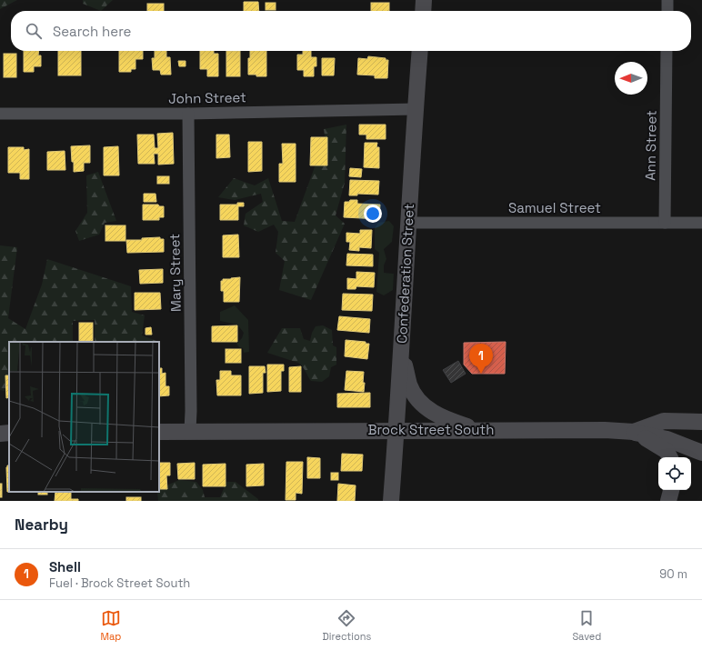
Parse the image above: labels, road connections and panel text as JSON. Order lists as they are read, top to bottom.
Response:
{
  "streets": {
    "main road": ["Confederation Street", "Brock Street South"],
    "street": [
      "John Street",
      "Ann Street",
      "Samuel Street",
      "Mary Street"
    ]
  },
  "crossings": [
    ["John Street", "Mary Street"],
    ["John Street", "Confederation Street"],
    ["Ann Street", "Samuel Street"],
    ["Samuel Street", "Confederation Street"],
    ["Mary Street", "Brock Street South"],
    ["Confederation Street", "Brock Street South"]
  ],
  "north": "left",
  "page": {
    "search": "Search here",
    "pins": "1",
    "heading": "Nearby",
    "list": [
      {
        "mark": "1",
        "name": "Shell",
        "note": "Fuel · Brock Street South",
        "value": "90 m"
      }
    ],
    "nav": ["Map", "Directions", "Saved"]
  }
}
